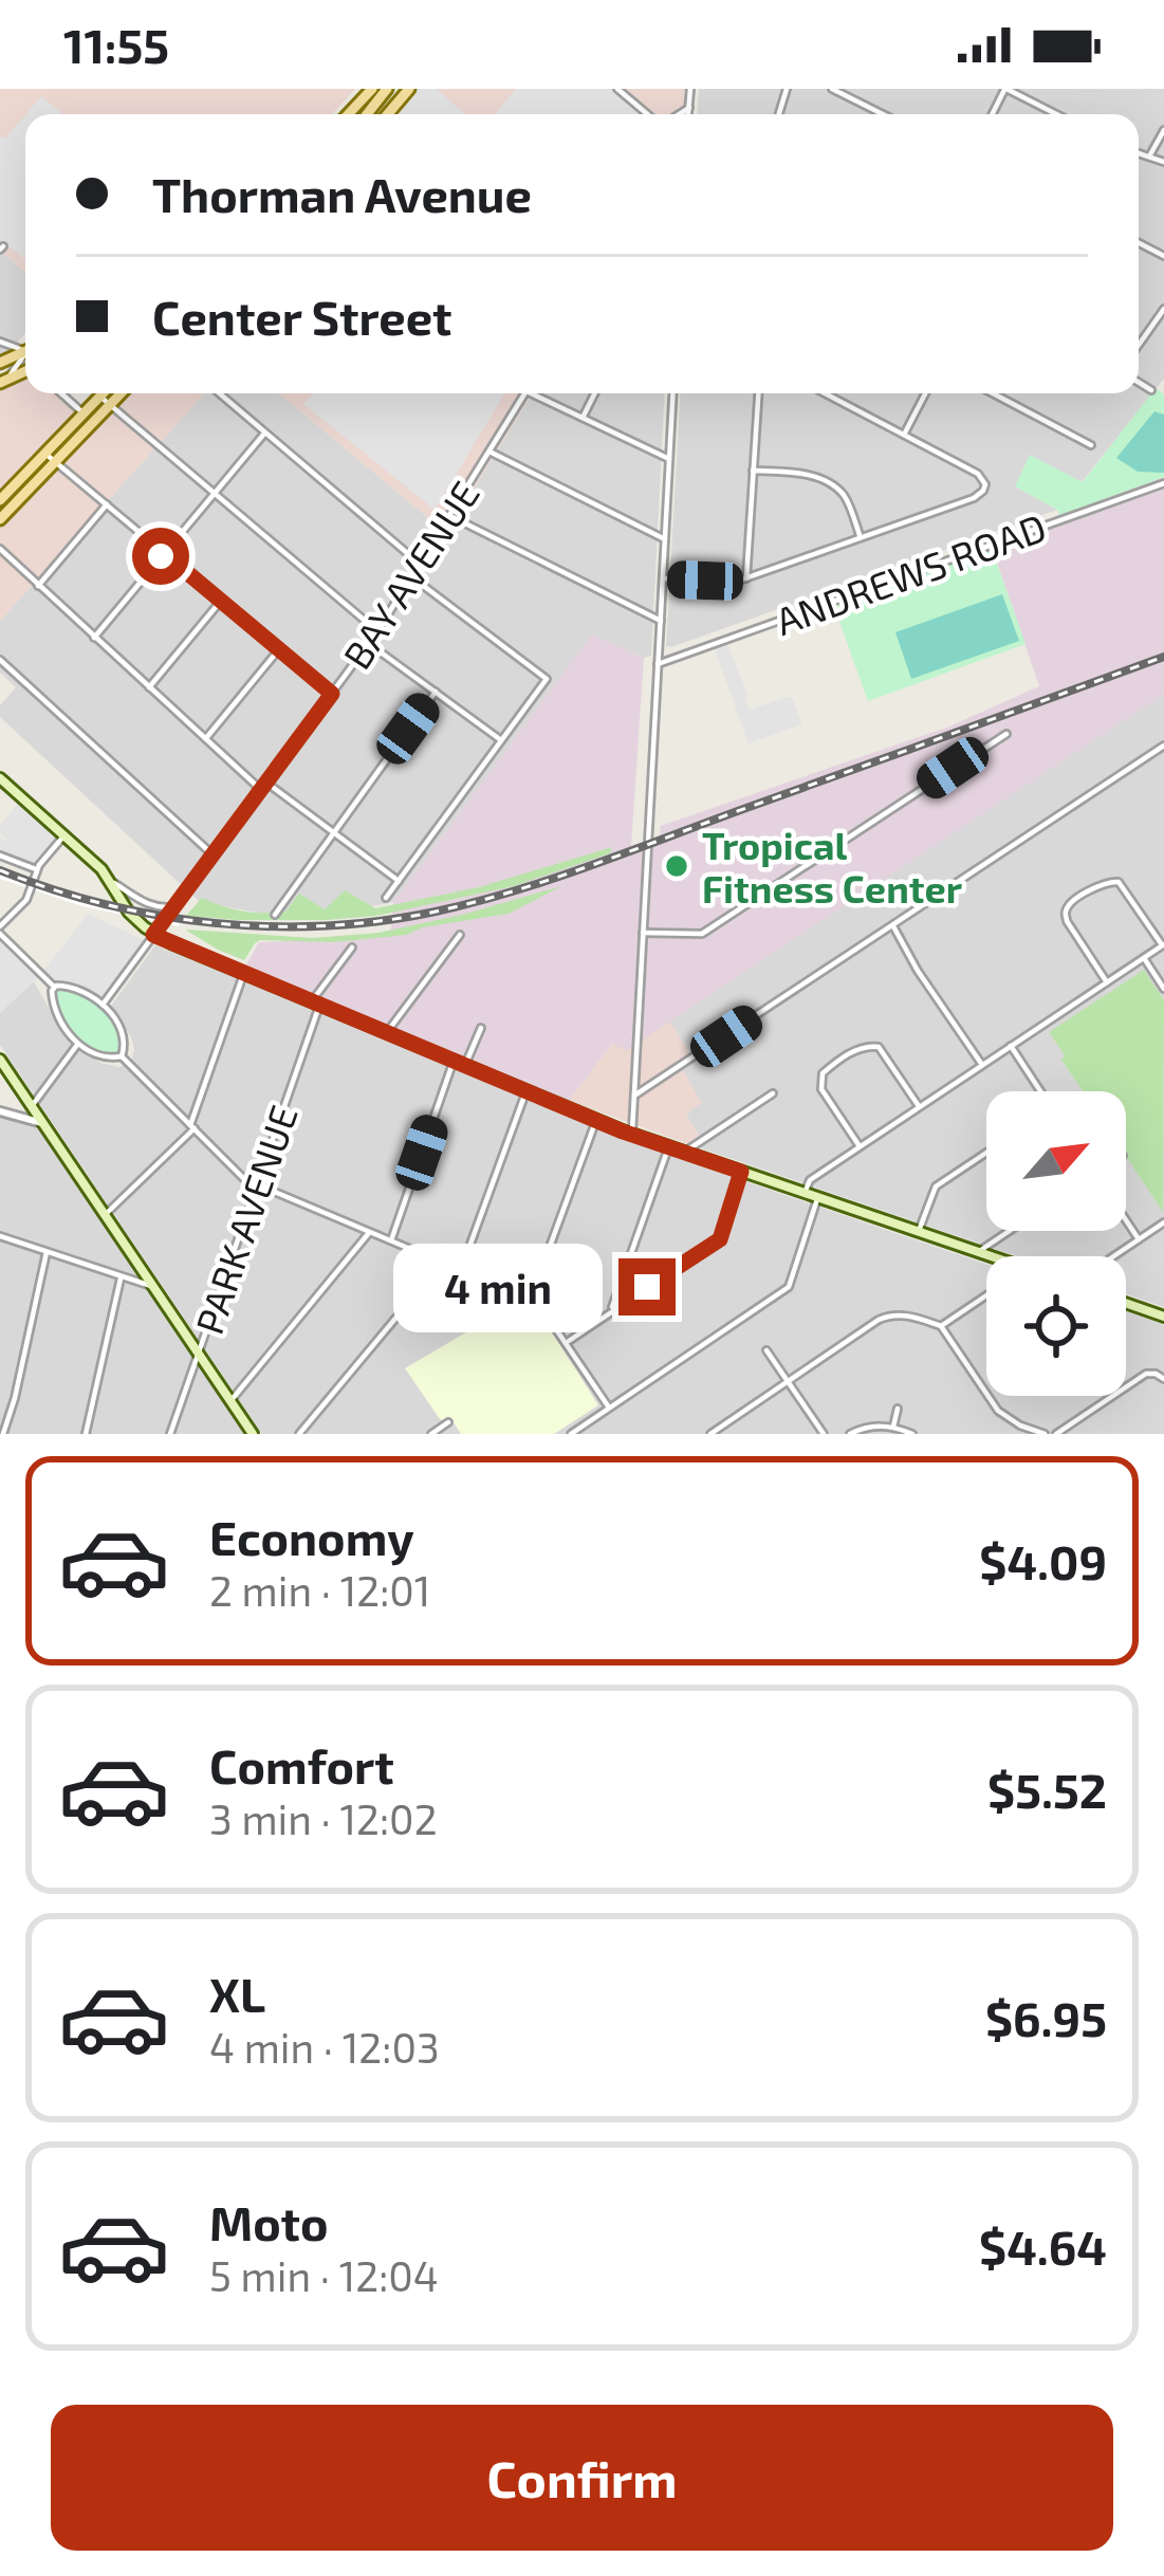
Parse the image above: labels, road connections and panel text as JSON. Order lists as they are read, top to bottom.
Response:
{
  "streets": {
    "street": ["ANDREWS ROAD", "BAY AVENUE", "PARK AVENUE"]
  },
  "places": ["Tropical Fitness Center"],
  "north": "top right",
  "page": {
    "status": "11:55",
    "banner": ["Thorman Avenue", "Center Street"],
    "bubble": "4 min",
    "list": [
      {
        "name": "Economy",
        "note": "2 min · 12:01",
        "value": "$4.09"
      },
      {
        "name": "Comfort",
        "note": "3 min · 12:02",
        "value": "$5.52"
      },
      {
        "name": "XL",
        "note": "4 min · 12:03",
        "value": "$6.95"
      },
      {
        "name": "Moto",
        "note": "5 min · 12:04",
        "value": "$4.64"
      }
    ],
    "buttons": "Confirm"
  }
}
